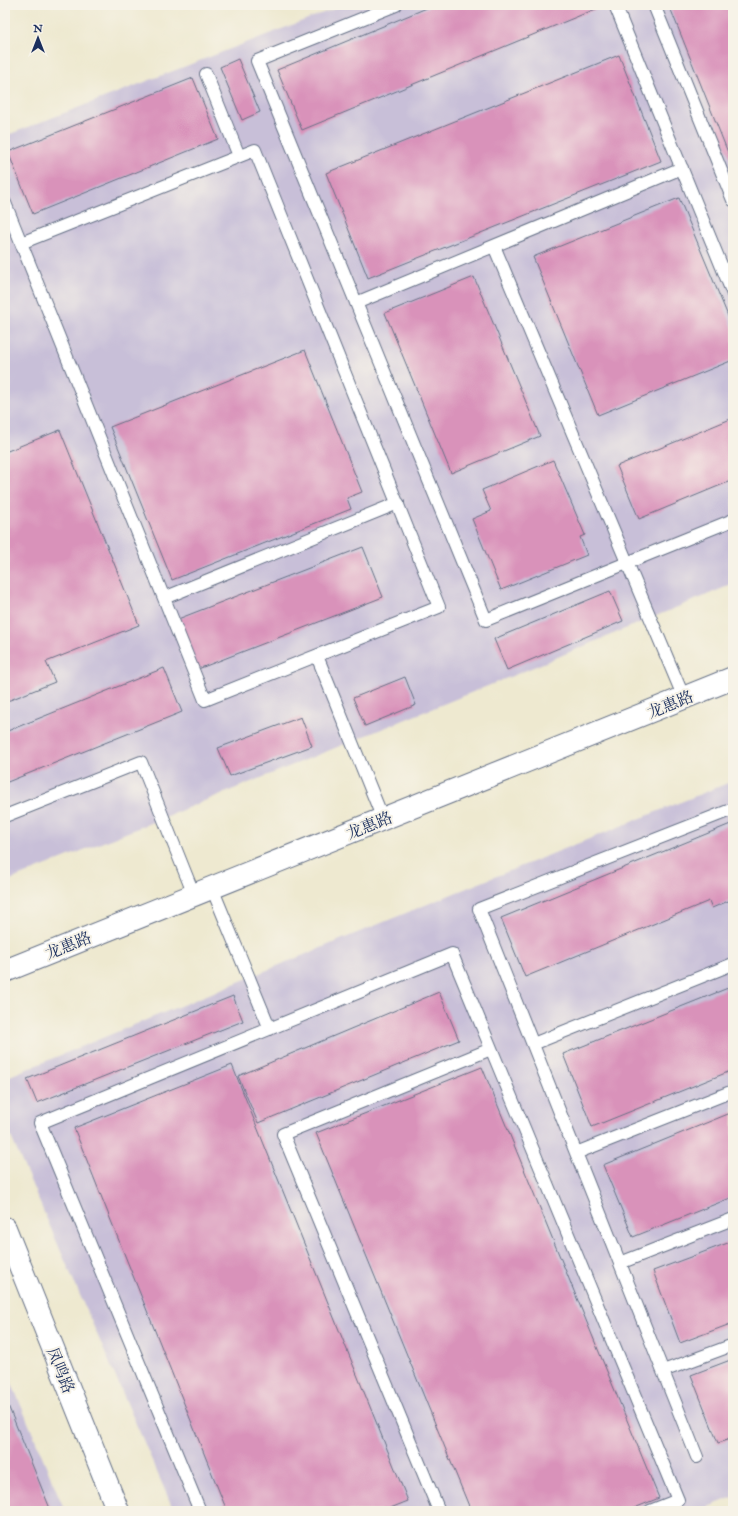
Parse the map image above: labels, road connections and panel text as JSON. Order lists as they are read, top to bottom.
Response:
{
  "streets": {
    "street": ["龙惠路", "凤鸣路"]
  },
  "north": "top"
}
